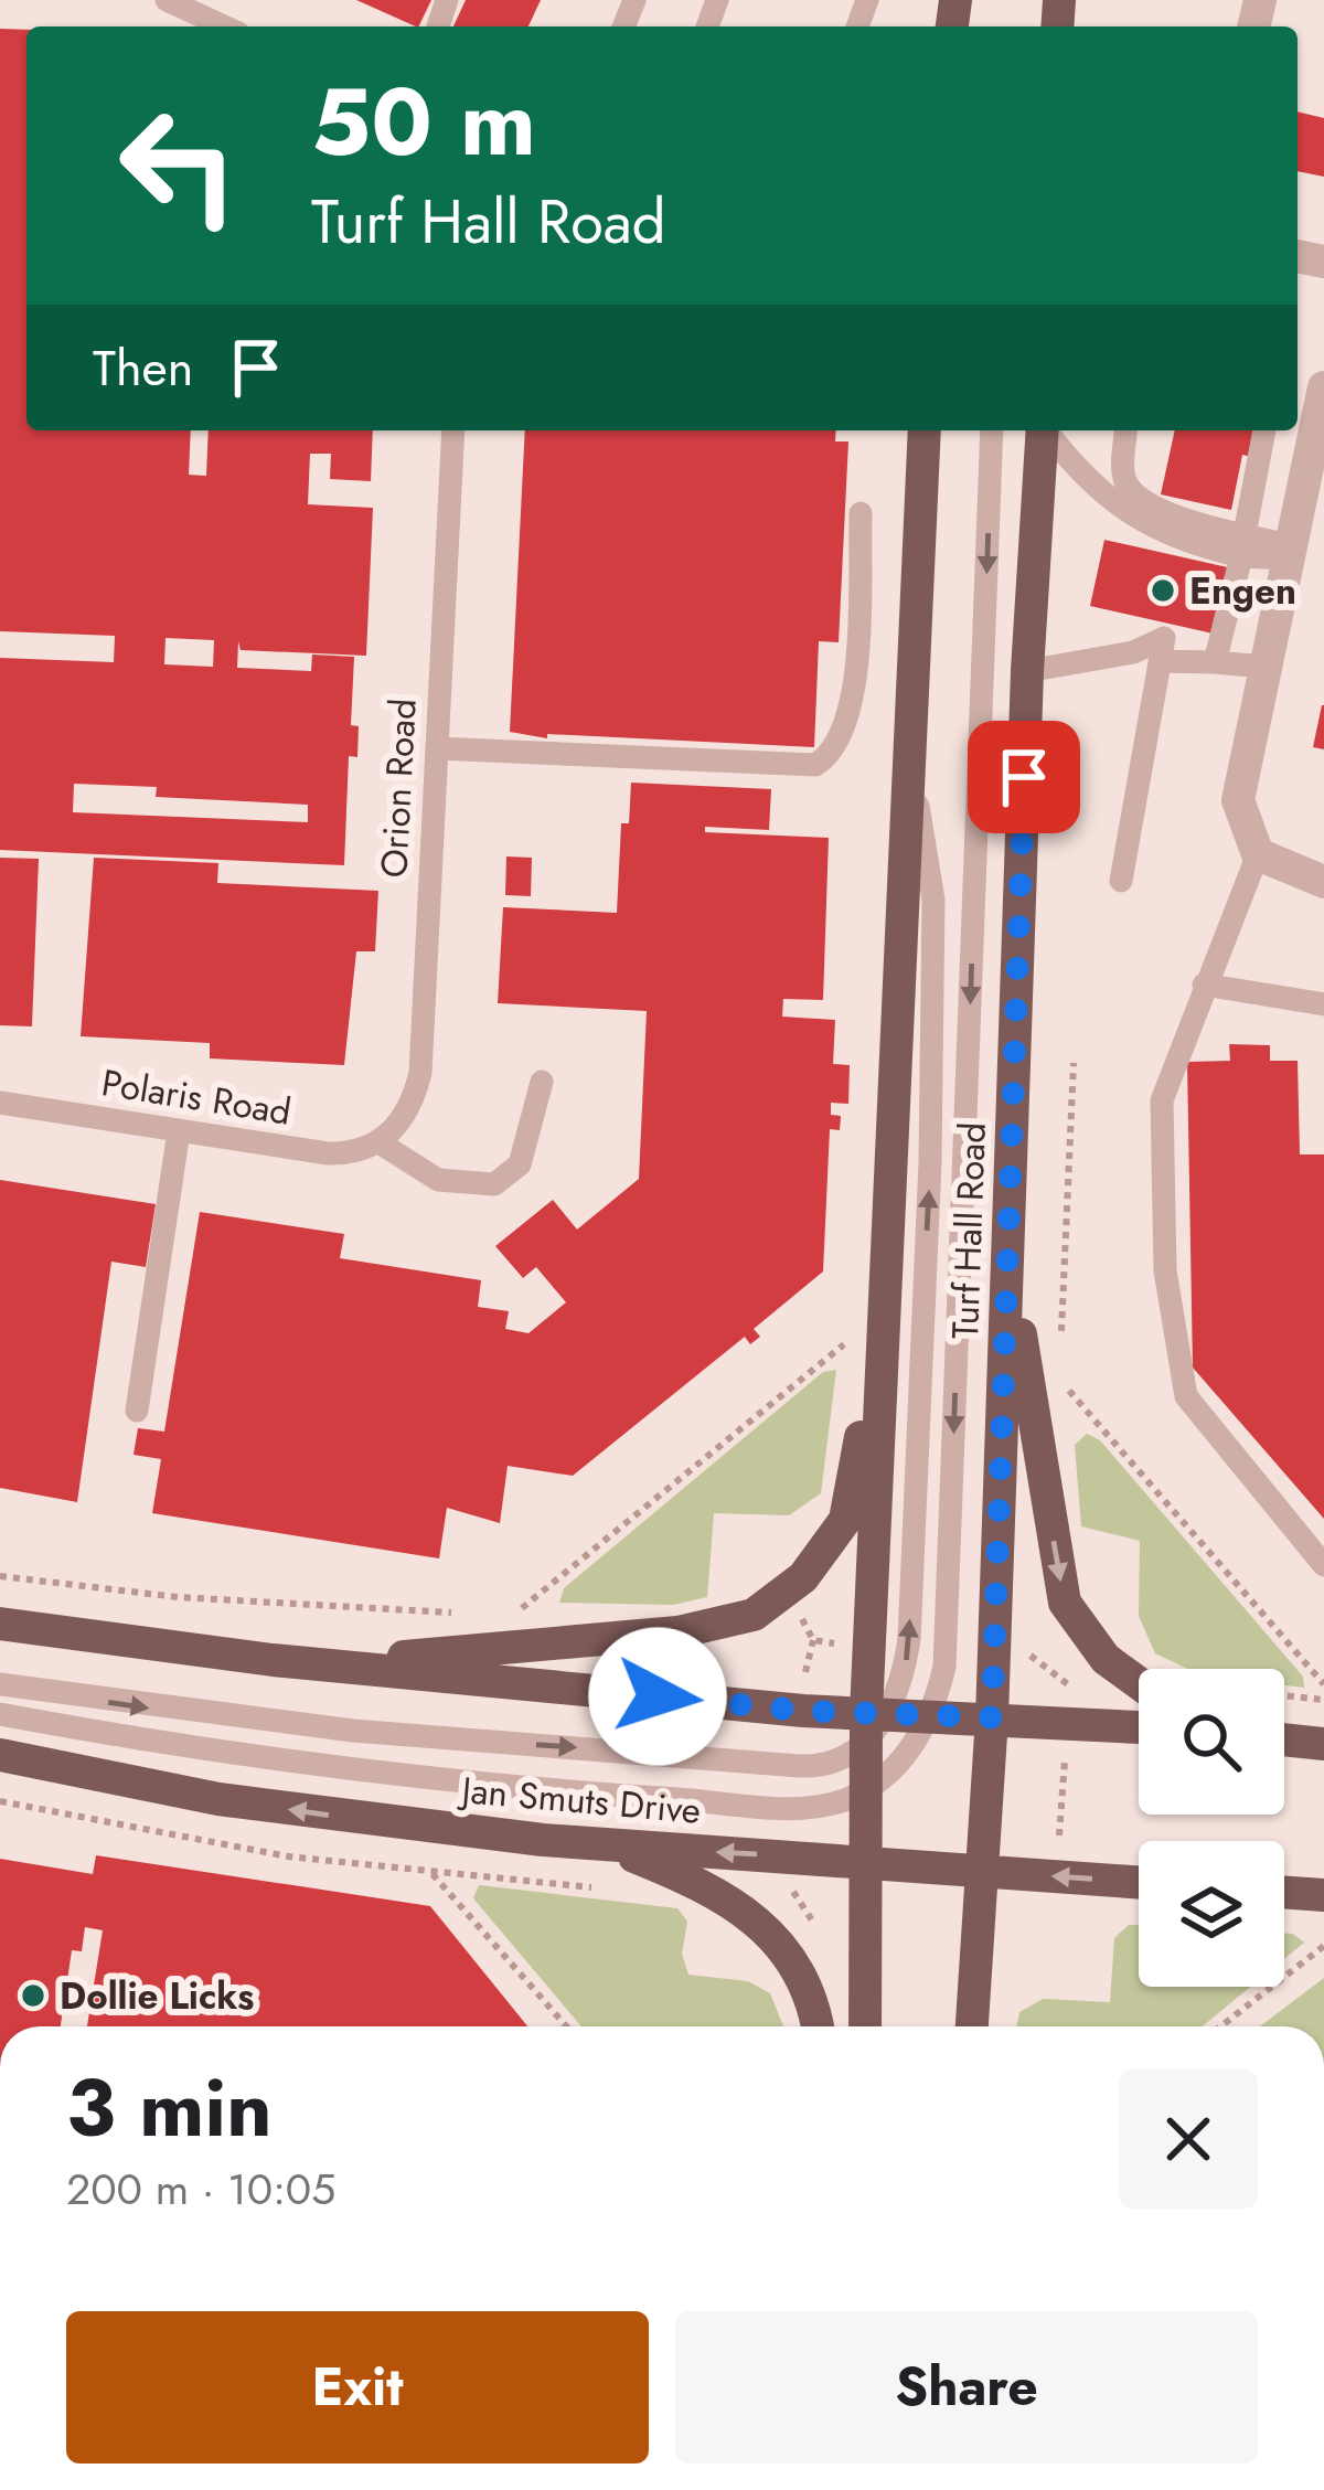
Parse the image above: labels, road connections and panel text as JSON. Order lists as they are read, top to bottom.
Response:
{
  "streets": {
    "main road": ["Turf Hall Road", "Jan Smuts Drive"],
    "lane": ["Orion Road", "Polaris Road"]
  },
  "crossings": [
    ["Orion Road", "Polaris Road"],
    ["Turf Hall Road", "Jan Smuts Drive"]
  ],
  "places": ["Engen", "Dollie Licks"],
  "page": {
    "turn": ["50 m", "Turf Hall Road"],
    "then": "Then",
    "heading": ["3 min", "200 m · 10:05"],
    "buttons": ["Exit", "Share"]
  }
}
